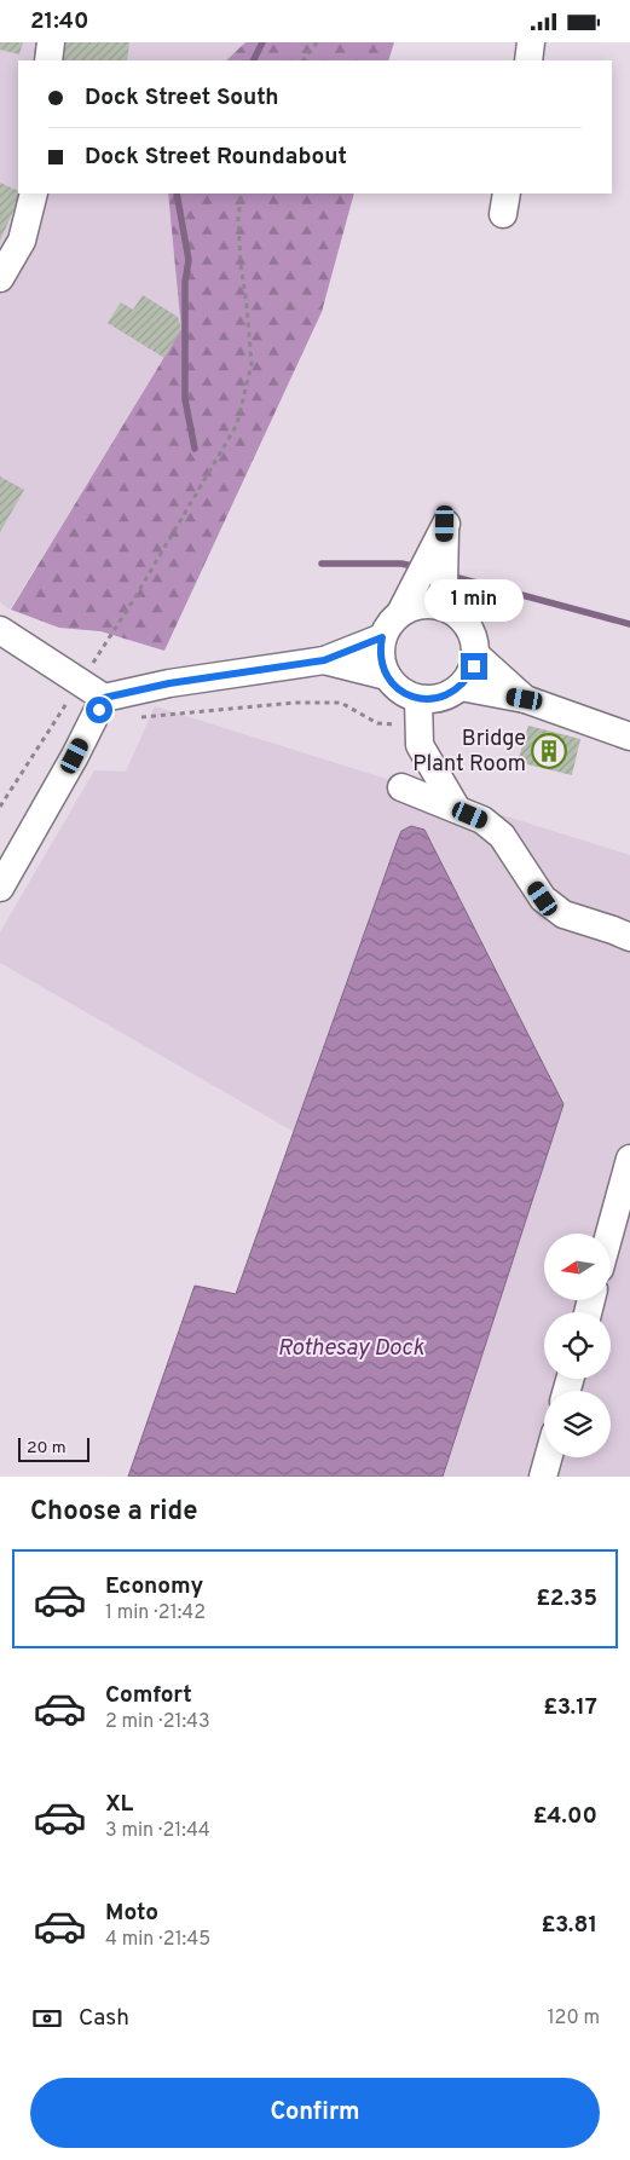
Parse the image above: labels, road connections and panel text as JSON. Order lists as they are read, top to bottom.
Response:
{
  "water": ["Rothesay Dock"],
  "places": {
    "building": ["Bridge Plant Room"]
  },
  "scale_bar": "20 m",
  "north": "left",
  "page": {
    "status": "21:40",
    "banner": ["Dock Street South", "Dock Street Roundabout"],
    "bubble": "1 min",
    "scale": "20 m",
    "heading": "Choose a ride",
    "list": [
      {
        "name": "Economy",
        "note": "1 min · 21:42",
        "value": "£2.35"
      },
      {
        "name": "Comfort",
        "note": "2 min · 21:43",
        "value": "£3.17"
      },
      {
        "name": "XL",
        "note": "3 min · 21:44",
        "value": "£4.00"
      },
      {
        "name": "Moto",
        "note": "4 min · 21:45",
        "value": "£3.81"
      }
    ],
    "pay": ["Cash", "120 m"],
    "buttons": "Confirm"
  }
}
